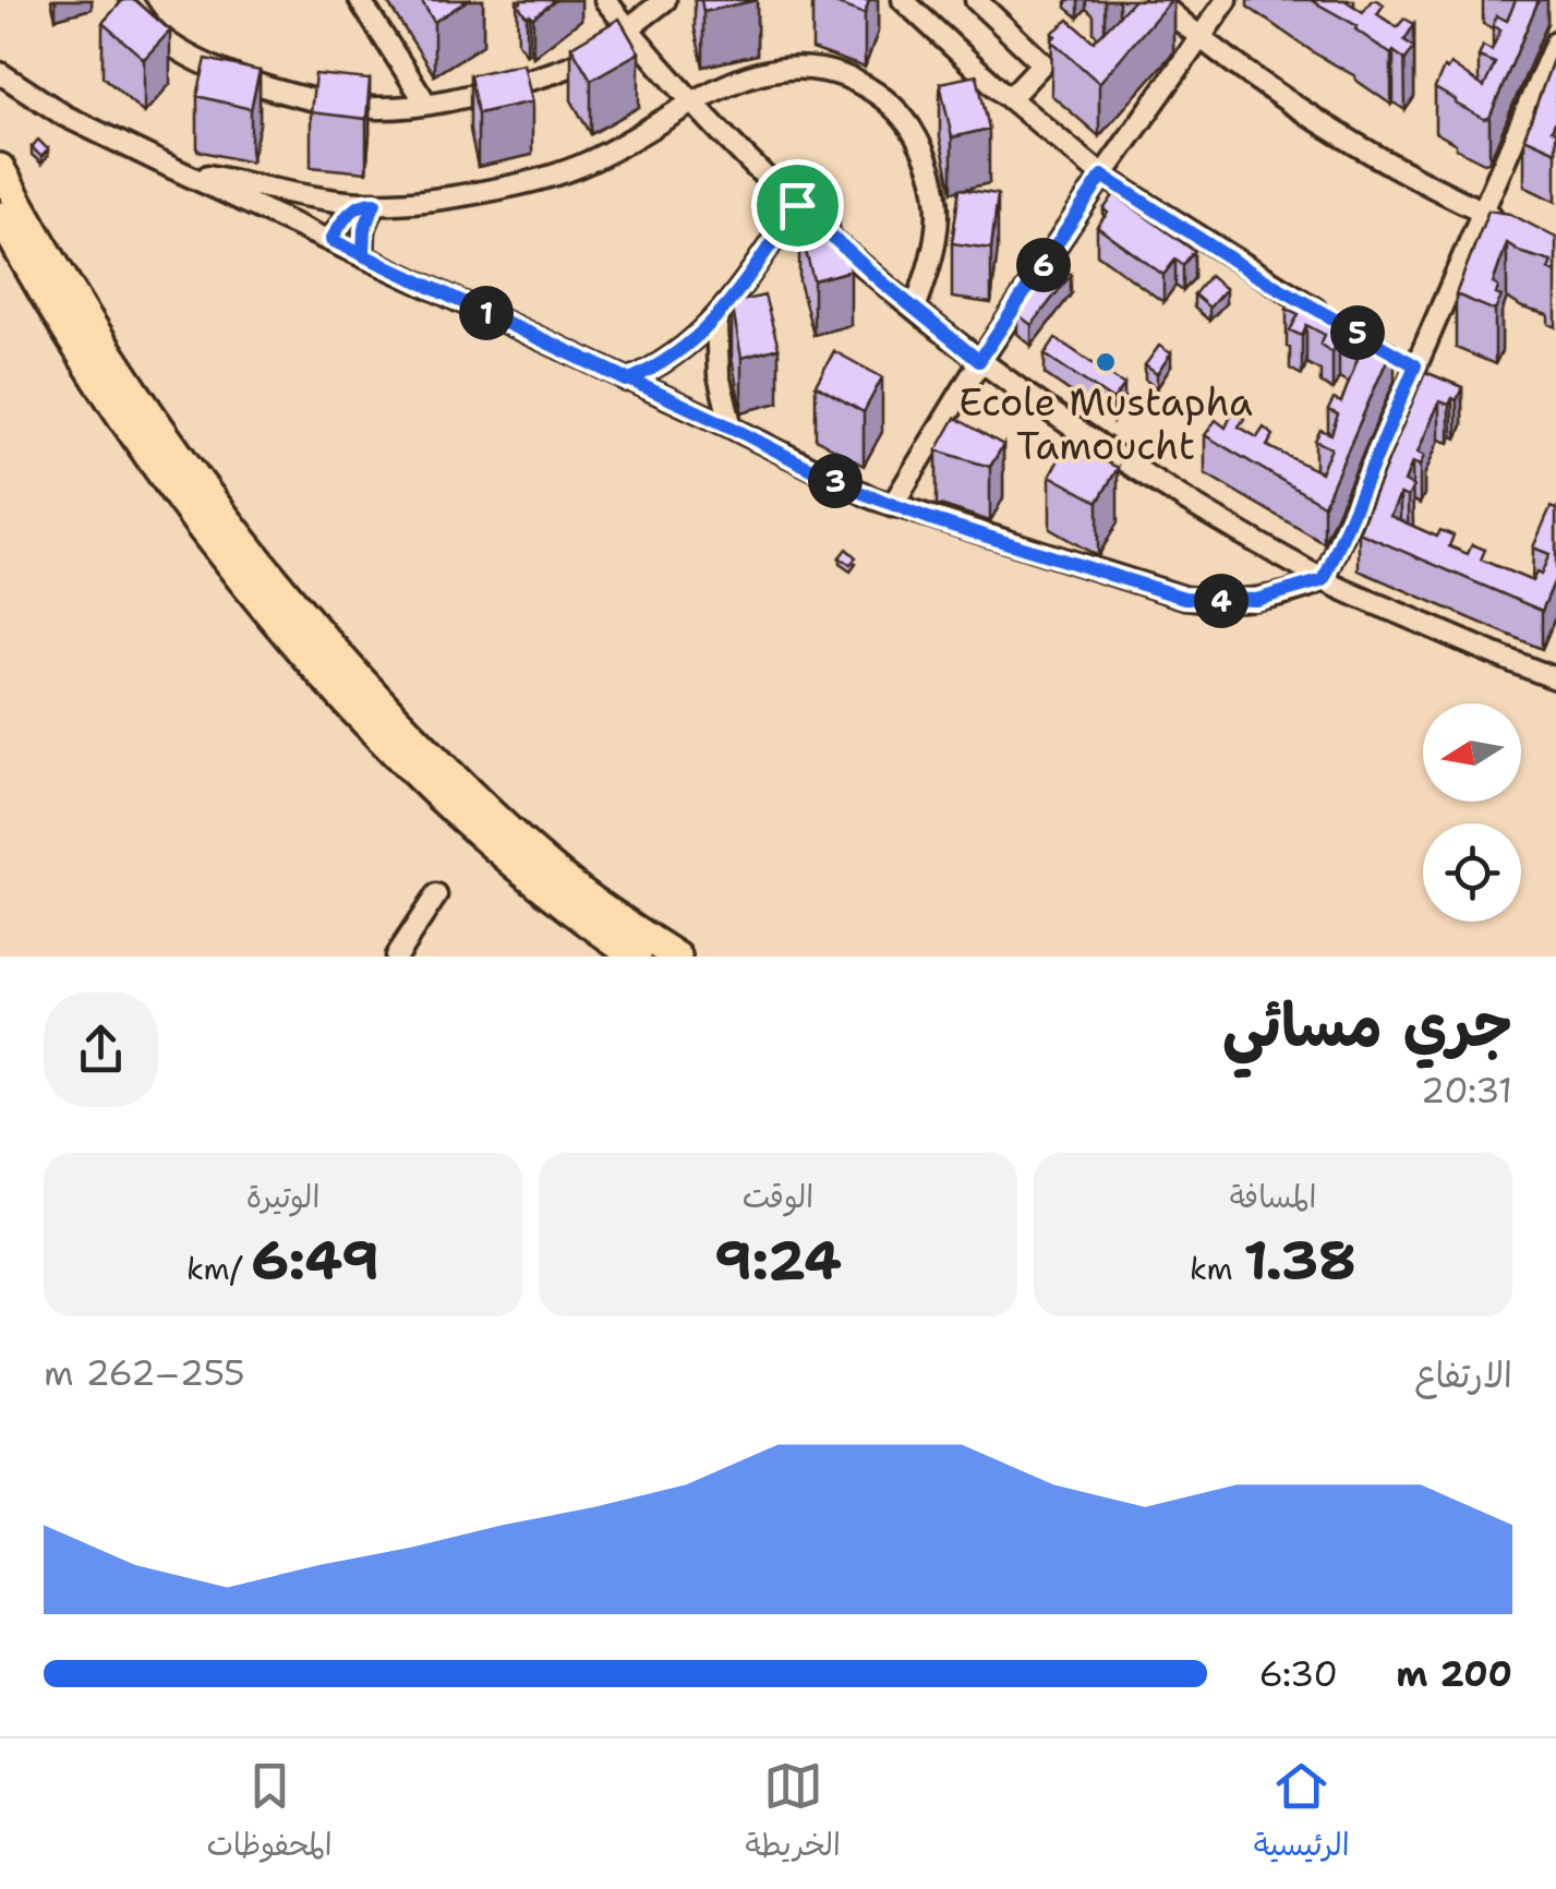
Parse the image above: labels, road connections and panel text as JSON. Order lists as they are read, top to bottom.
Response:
{
  "places": ["Ecole Mustapha Tamoucht"],
  "north": "left",
  "page": {
    "pins": [
      "6",
      "1",
      "5",
      "3",
      "4"
    ],
    "heading": ["جري مسائي", "20:31"],
    "stats": [
      ["المسافة", "1.38 km"],
      ["الوقت", "9:24"],
      ["الوتيرة", "6:49 /km"]
    ],
    "chart": ["الارتفاع", "255–262 m"],
    "list": [
      {
        "name": "200 m",
        "note": "6:30"
      }
    ],
    "tabs": ["الرئيسية", "الخريطة", "المحفوظات"]
  }
}
